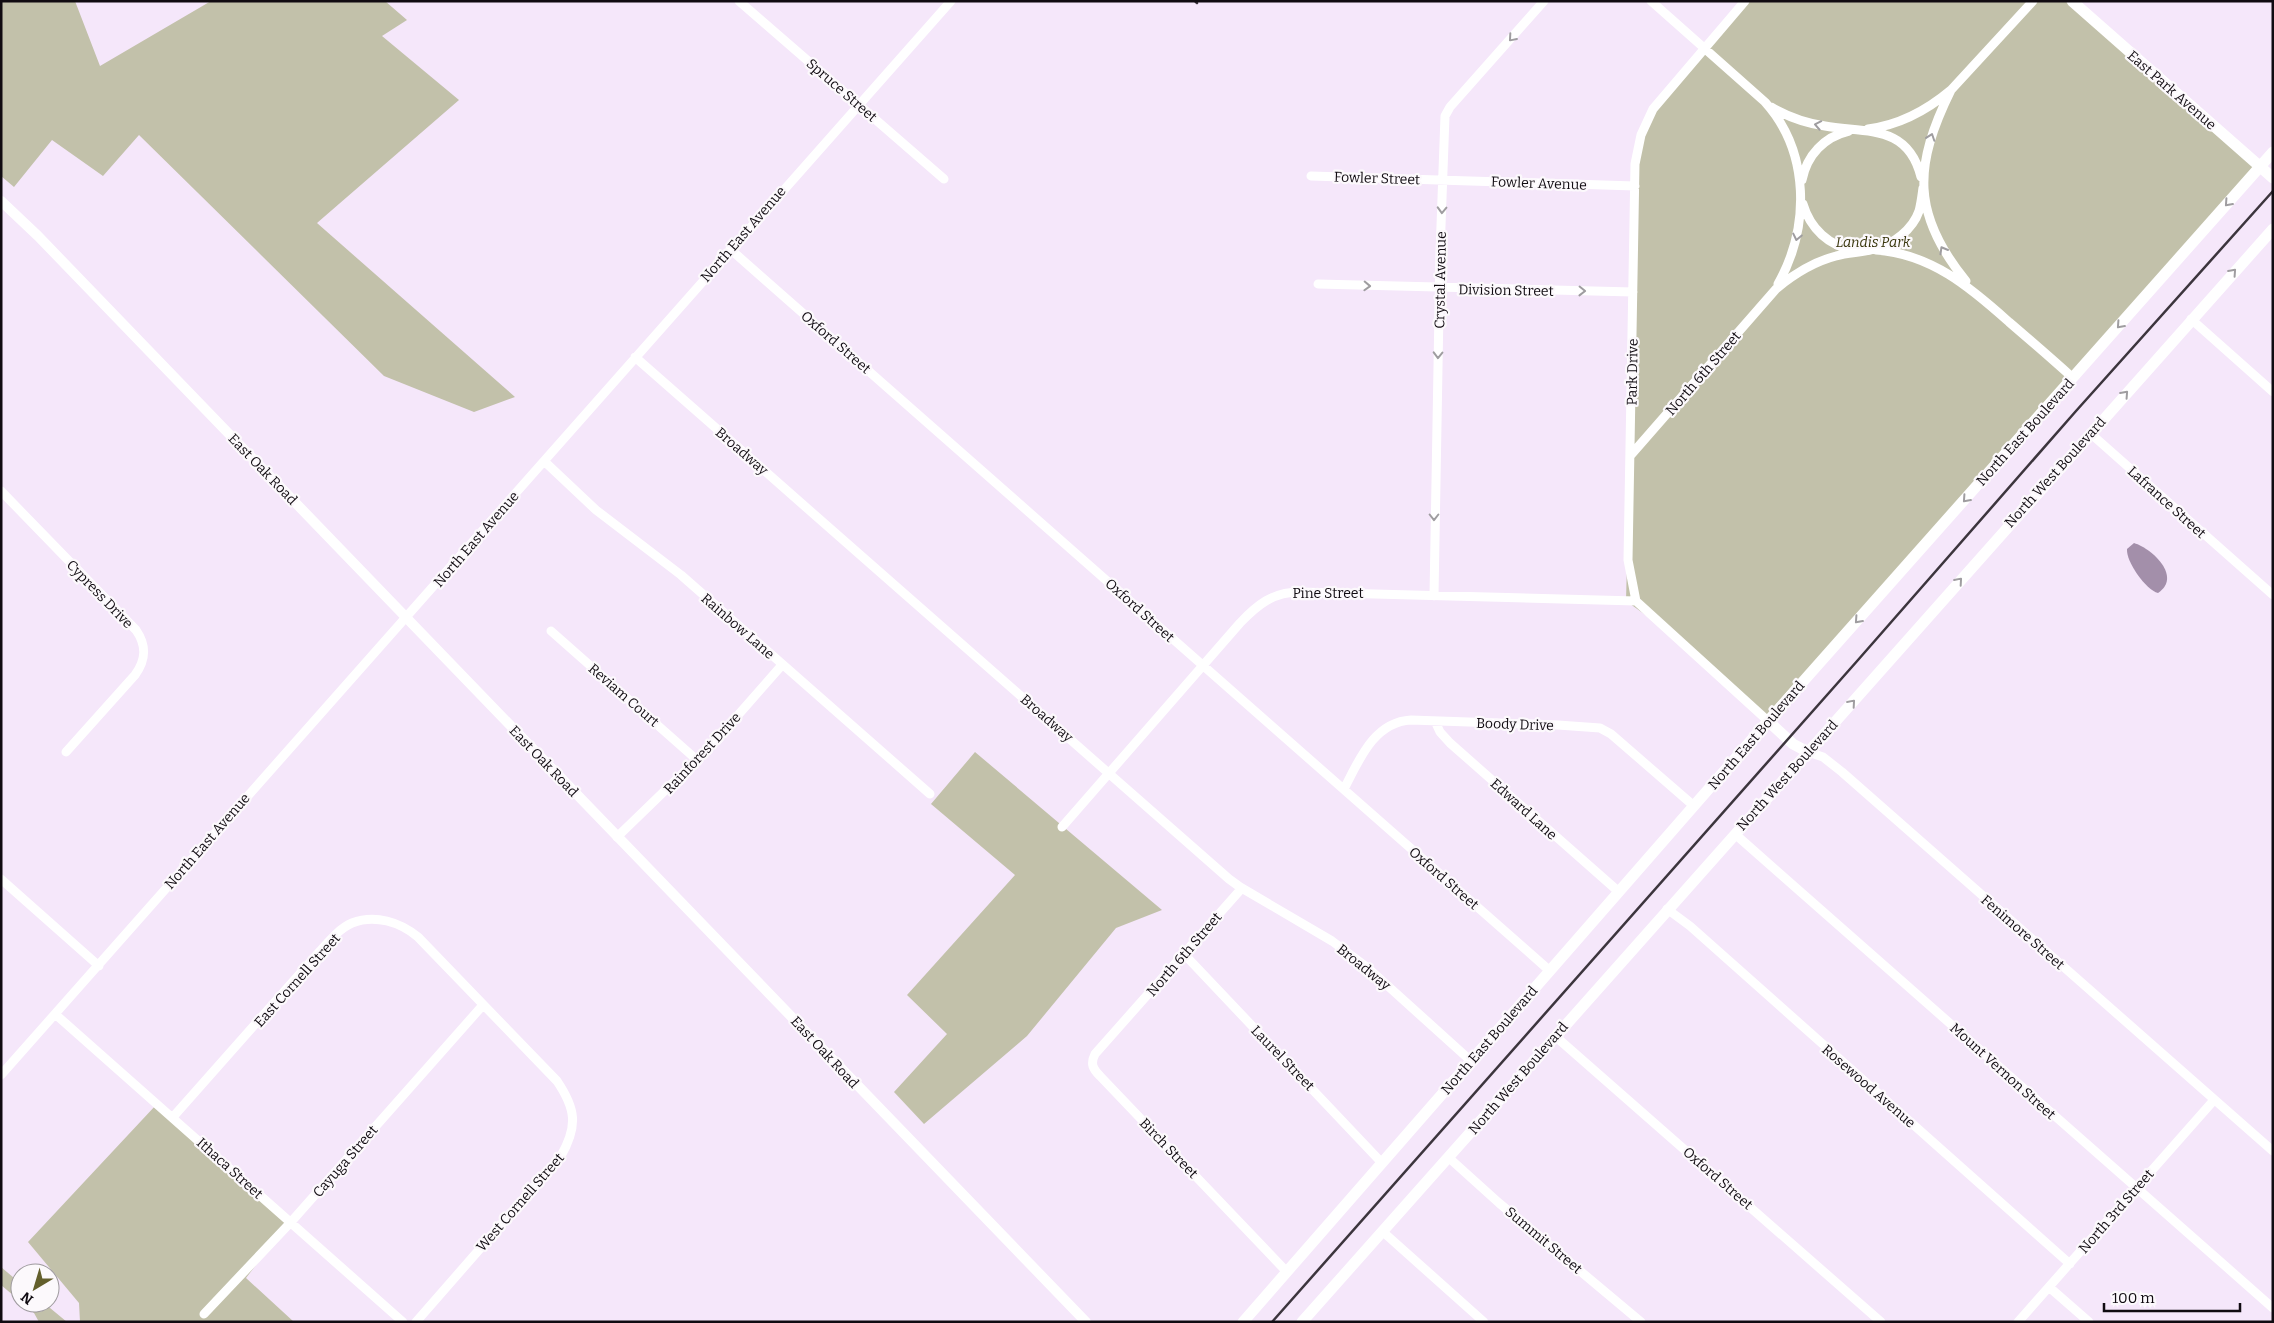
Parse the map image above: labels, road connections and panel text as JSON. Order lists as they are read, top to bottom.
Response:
{
  "streets": {
    "main road": [
      "East Park Avenue",
      "North East Boulevard",
      "North West Boulevard",
      "Fenimore Street"
    ],
    "street": [
      "Spruce Street",
      "Fowler Street",
      "Fowler Avenue",
      "North East Avenue",
      "Crystal Avenue",
      "Division Street",
      "Oxford Street",
      "Park Drive",
      "North 6th Street",
      "Broadway",
      "East Oak Road",
      "Lafrance Street",
      "Pine Street",
      "Cypress Drive",
      "Rainbow Lane",
      "Reviam Court",
      "Boody Drive",
      "Rainforest Drive",
      "Edward Lane",
      "East Cornell Street",
      "Laurel Street",
      "Mount Vernon Street",
      "Rosewood Avenue",
      "Birch Street",
      "Cayuga Street",
      "Ithaca Street",
      "West Cornell Street",
      "North 3rd Street",
      "Summit Street"
    ]
  },
  "crossings": [
    ["Spruce Street", "North East Avenue"],
    ["East Park Avenue", "North East Boulevard"],
    ["Fowler Street", "Fowler Avenue"],
    ["Fowler Street", "Crystal Avenue"],
    ["Fowler Avenue", "Crystal Avenue"],
    ["Fowler Avenue", "Park Drive"],
    ["North East Avenue", "Oxford Street"],
    ["North East Avenue", "Broadway"],
    ["North East Avenue", "East Oak Road"],
    ["North East Avenue", "Rainbow Lane"],
    ["North East Avenue", "Ithaca Street"],
    ["Crystal Avenue", "Division Street"],
    ["Crystal Avenue", "Pine Street"],
    ["Division Street", "Park Drive"],
    ["Oxford Street", "North East Boulevard"],
    ["Oxford Street", "North West Boulevard"],
    ["Oxford Street", "Pine Street"],
    ["Oxford Street", "Boody Drive"],
    ["Park Drive", "North 6th Street"],
    ["Park Drive", "Pine Street"],
    ["North 6th Street", "Broadway"],
    ["North 6th Street", "Laurel Street"],
    ["North 6th Street", "Birch Street"],
    ["North East Boulevard", "Broadway"],
    ["North East Boulevard", "Boody Drive"],
    ["North East Boulevard", "Edward Lane"],
    ["North East Boulevard", "Fenimore Street"],
    ["North East Boulevard", "Laurel Street"],
    ["North East Boulevard", "Birch Street"],
    ["Broadway", "Pine Street"],
    ["East Oak Road", "Rainforest Drive"],
    ["North West Boulevard", "Lafrance Street"],
    ["North West Boulevard", "Fenimore Street"],
    ["North West Boulevard", "Mount Vernon Street"],
    ["North West Boulevard", "Rosewood Avenue"],
    ["North West Boulevard", "Summit Street"],
    ["Rainbow Lane", "Rainforest Drive"],
    ["Reviam Court", "Rainforest Drive"],
    ["Boody Drive", "Edward Lane"],
    ["Fenimore Street", "North 3rd Street"],
    ["East Cornell Street", "Cayuga Street"],
    ["East Cornell Street", "Ithaca Street"],
    ["East Cornell Street", "West Cornell Street"],
    ["Mount Vernon Street", "North 3rd Street"],
    ["Rosewood Avenue", "North 3rd Street"],
    ["Cayuga Street", "Ithaca Street"],
    ["Cayuga Street", "West Cornell Street"]
  ],
  "one_way": [
    "Crystal Avenue",
    "Division Street",
    "North East Boulevard",
    "North West Boulevard"
  ],
  "parks": ["Landis Park"],
  "scale_bar": "100 m",
  "north": "bottom left"
}
